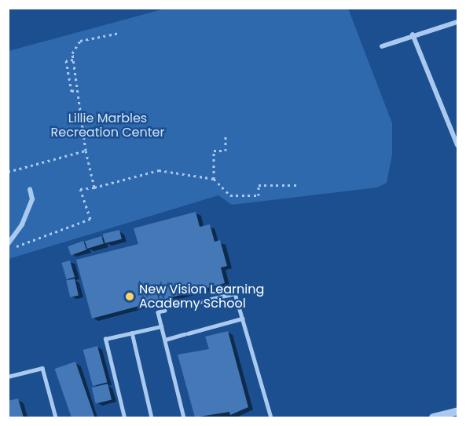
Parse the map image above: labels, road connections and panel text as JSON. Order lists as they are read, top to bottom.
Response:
{
  "parks": ["Lillie Marbles Recreation Center"],
  "places": ["New Vision Learning Academy School"]
}
